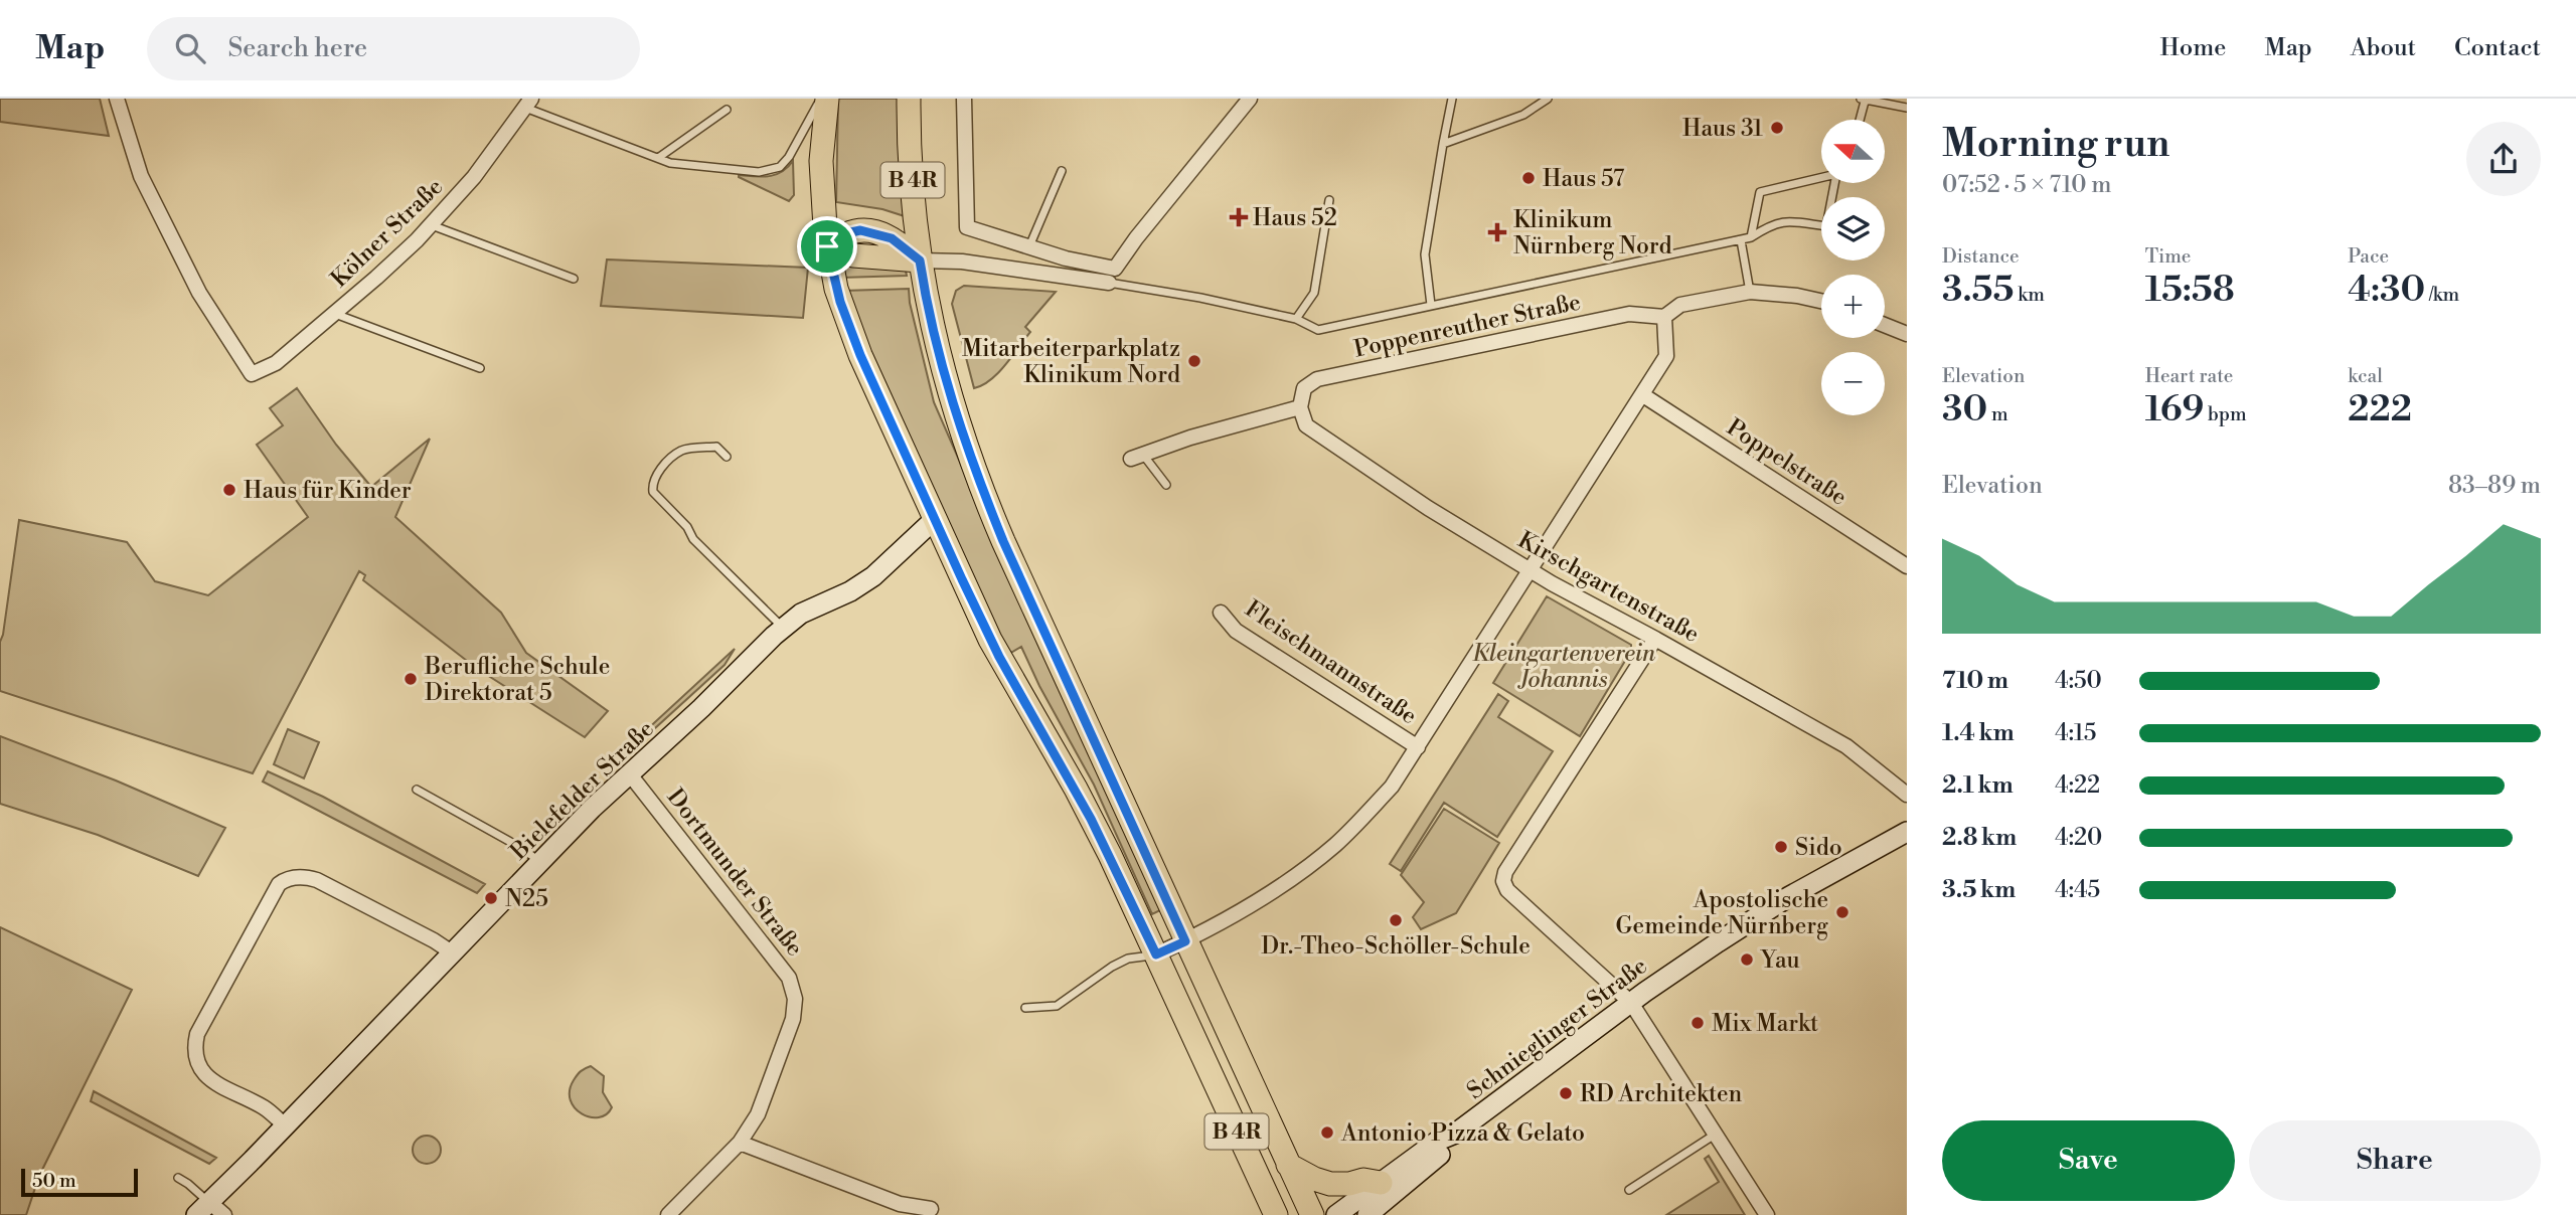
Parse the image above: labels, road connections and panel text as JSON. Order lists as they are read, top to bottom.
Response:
{
  "streets": {
    "main road": ["B 4R"],
    "street": [
      "Kölner Straße",
      "Poppenreuther Straße",
      "Poppelstraße",
      "Kirschgartenstraße",
      "Fleischmannstraße",
      "Bielefelder Straße",
      "Dortmunder Straße",
      "Schnieglinger Straße"
    ]
  },
  "crossings": [
    ["B 4R", "Fleischmannstraße"],
    ["B 4R", "Bielefelder Straße"],
    ["Poppenreuther Straße", "Kirschgartenstraße"],
    ["Poppenreuther Straße", "Fleischmannstraße"],
    ["Poppelstraße", "Fleischmannstraße"],
    ["Kirschgartenstraße", "Fleischmannstraße"],
    ["Bielefelder Straße", "Dortmunder Straße"]
  ],
  "parks": ["Kleingartenverein Johannis"],
  "places": {
    "other": [
      "Haus 31",
      "Haus 57",
      "Mitarbeiterparkplatz Klinikum Nord",
      "Haus für Kinder",
      "Berufliche Schule Direktorat 5",
      "Sido",
      "N25",
      "Apostolische Gemeinde Nürnberg",
      "Dr.-Theo-Schöller-Schule",
      "Yau",
      "Mix Markt",
      "RD Architekten",
      "Antonio Pizza & Gelato"
    ],
    "health": ["Haus 52", "Klinikum Nürnberg Nord"]
  },
  "scale_bar": "50 m",
  "north": "left",
  "page": {
    "header": "Map",
    "search": "Search here",
    "nav": [
      "Home",
      "Map",
      "About",
      "Contact"
    ],
    "heading": ["Morning run", "07:52 · 5 × 710 m"],
    "map_buttons": ["+", "−"],
    "stats": [
      ["Distance", "3.55 km"],
      ["Time", "15:58"],
      ["Pace", "4:30 /km"],
      ["Elevation", "30 m"],
      ["Heart rate", "169 bpm"],
      ["kcal", "222"]
    ],
    "chart": ["Elevation", "83–89 m"],
    "list": [
      {
        "name": "710 m",
        "note": "4:50"
      },
      {
        "name": "1.4 km",
        "note": "4:15"
      },
      {
        "name": "2.1 km",
        "note": "4:22"
      },
      {
        "name": "2.8 km",
        "note": "4:20"
      },
      {
        "name": "3.5 km",
        "note": "4:45"
      }
    ],
    "buttons": ["Save", "Share"],
    "scale": "50 m"
  }
}
